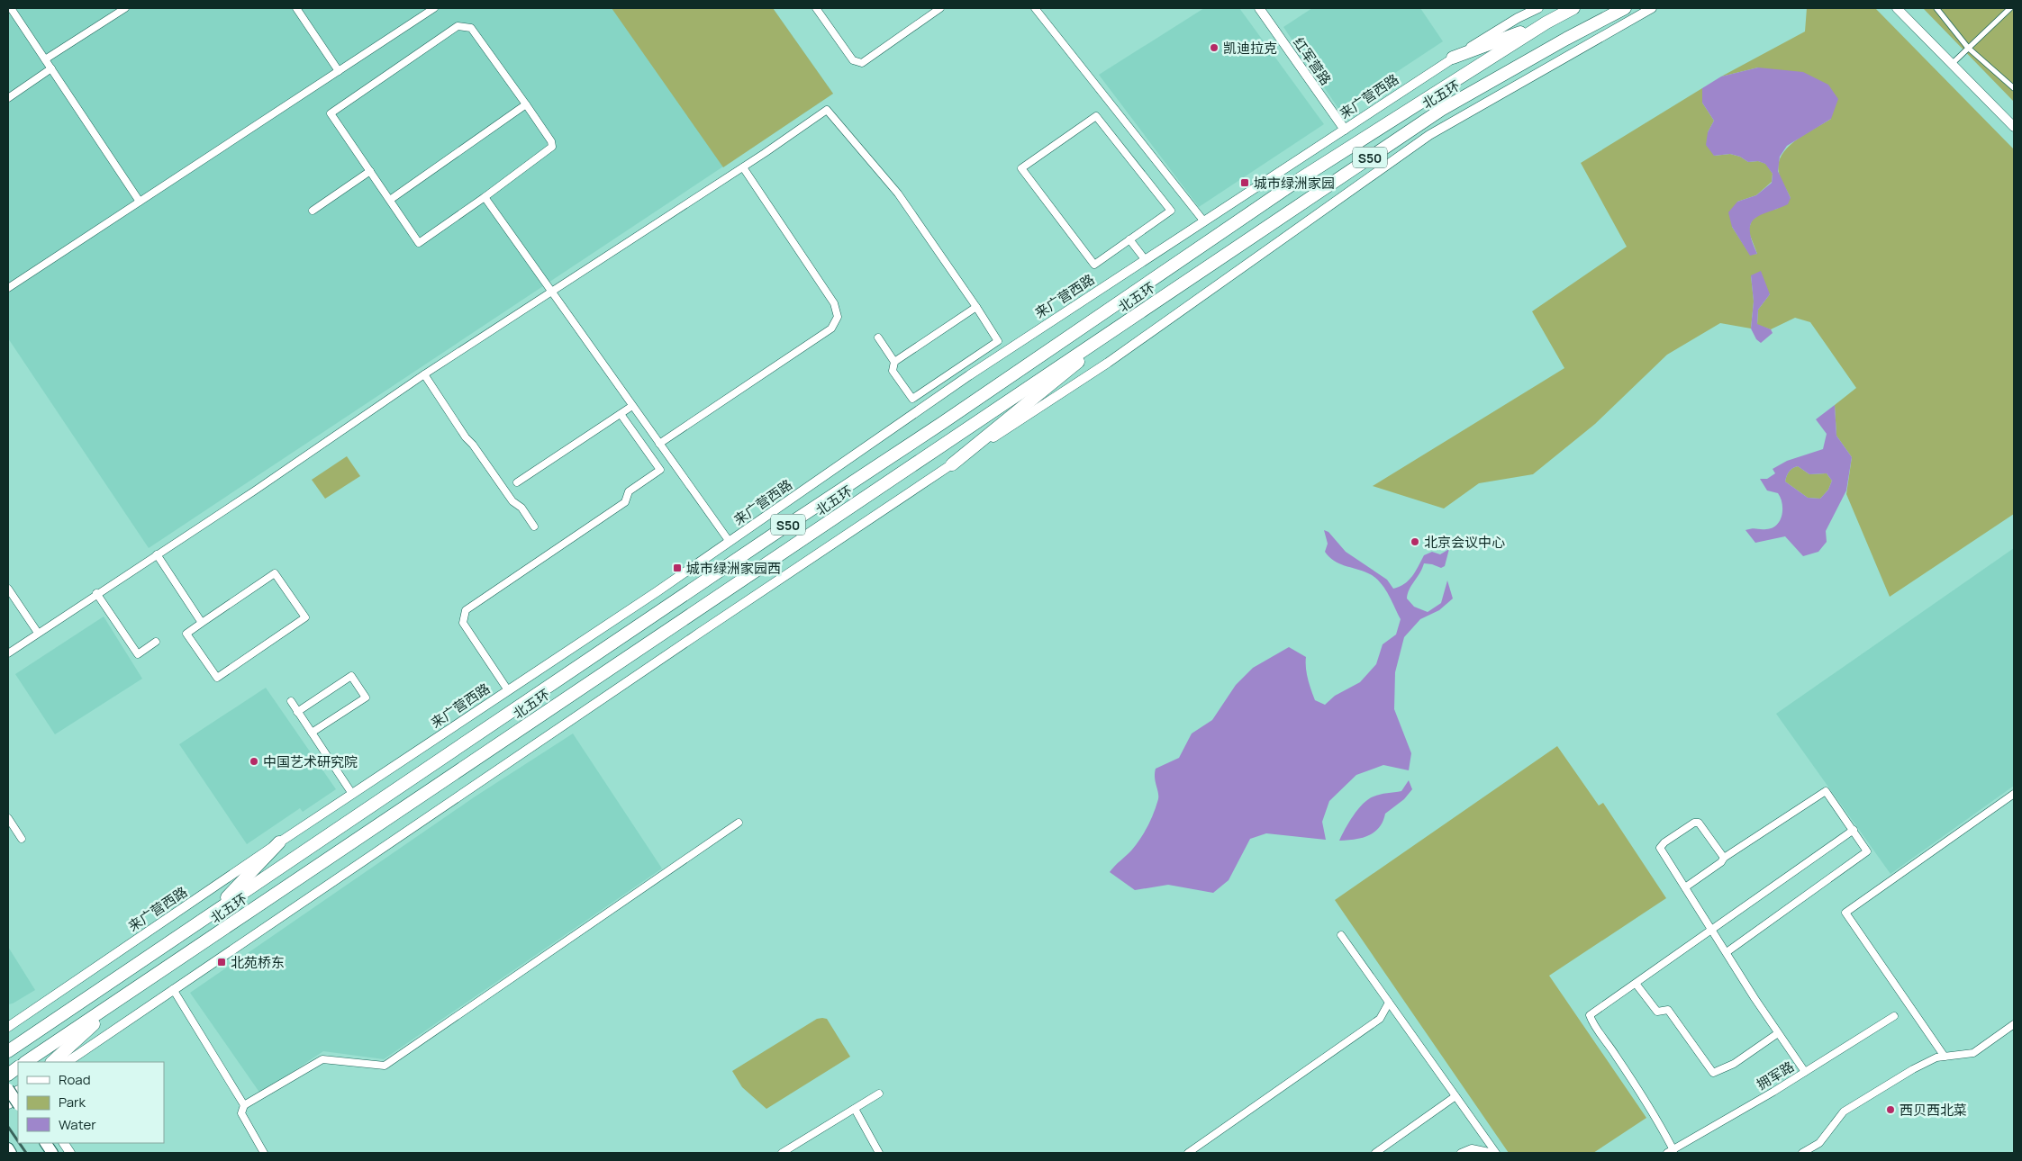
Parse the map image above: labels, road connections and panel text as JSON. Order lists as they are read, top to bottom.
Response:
{
  "streets": {
    "highway": ["北五环", "S50"],
    "street": ["红军营路", "来广营西路", "拥军路"]
  },
  "crossings": [
    ["红军营路", "来广营西路"]
  ],
  "places": {
    "other": [
      "凯迪拉克",
      "北京会议中心",
      "中国艺术研究院",
      "西贝西北菜"
    ],
    "transit": ["城市绿洲家园", "城市绿洲家园西", "北苑桥东"]
  },
  "legend": ["Road", "Park", "Water"]
}
